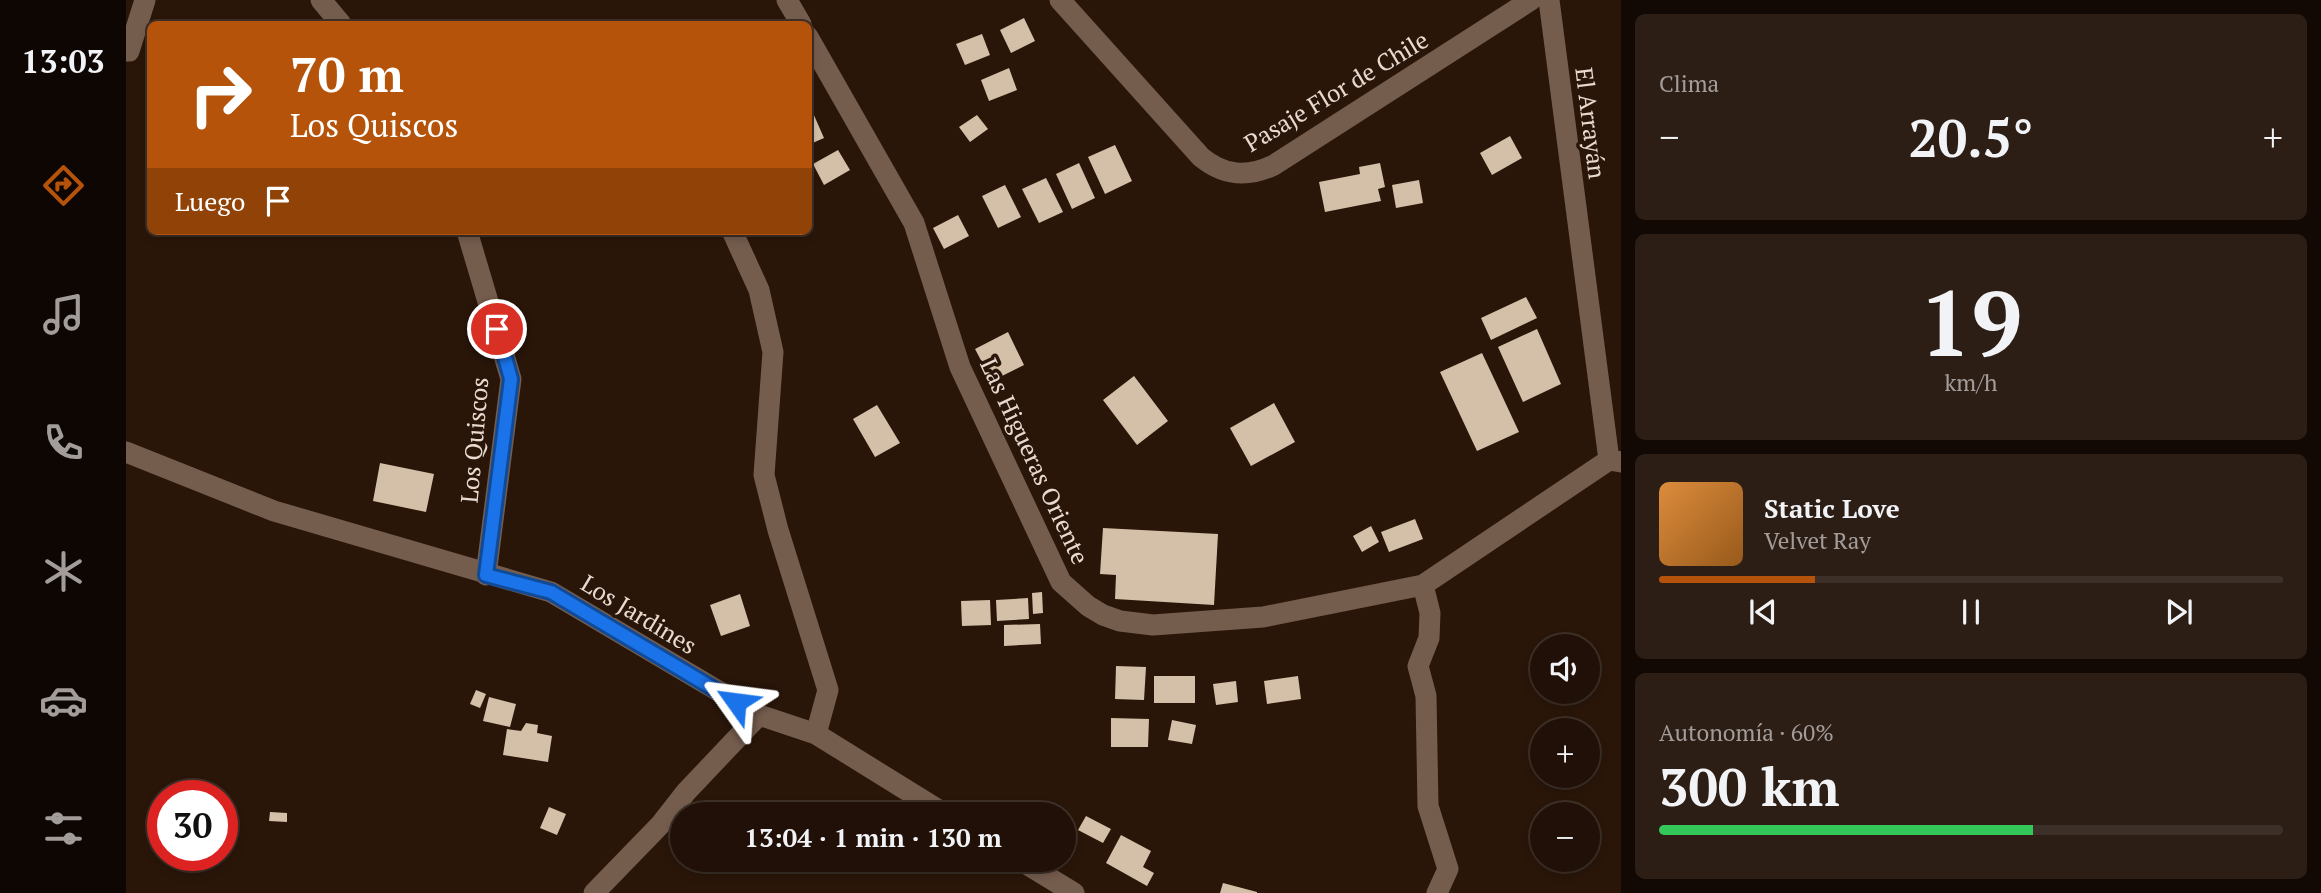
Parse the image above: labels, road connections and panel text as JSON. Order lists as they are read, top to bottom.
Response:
{
  "streets": {
    "street": [
      "Pasaje Flor de Chile",
      "El Arrayán",
      "Los Quiscos",
      "Las Higueras Oriente",
      "Los Jardines"
    ]
  },
  "crossings": [
    ["El Arrayán", "Las Higueras Oriente"],
    ["Los Quiscos", "Los Jardines"]
  ],
  "page": {
    "tabs": "13:03",
    "tile": [
      "Clima",
      ["19", "km/h"],
      ["Autonomía · 60%", "300 km"]
    ],
    "turn": ["70 m", "Los Quiscos"],
    "heat": ["−", "20.5°", "+"],
    "then": "Luego",
    "song": ["Static Love", "Velvet Ray"],
    "map_buttons": ["+", "−"],
    "limit": "30",
    "trip": "13:04 · 1 min · 130 m"
  }
}
